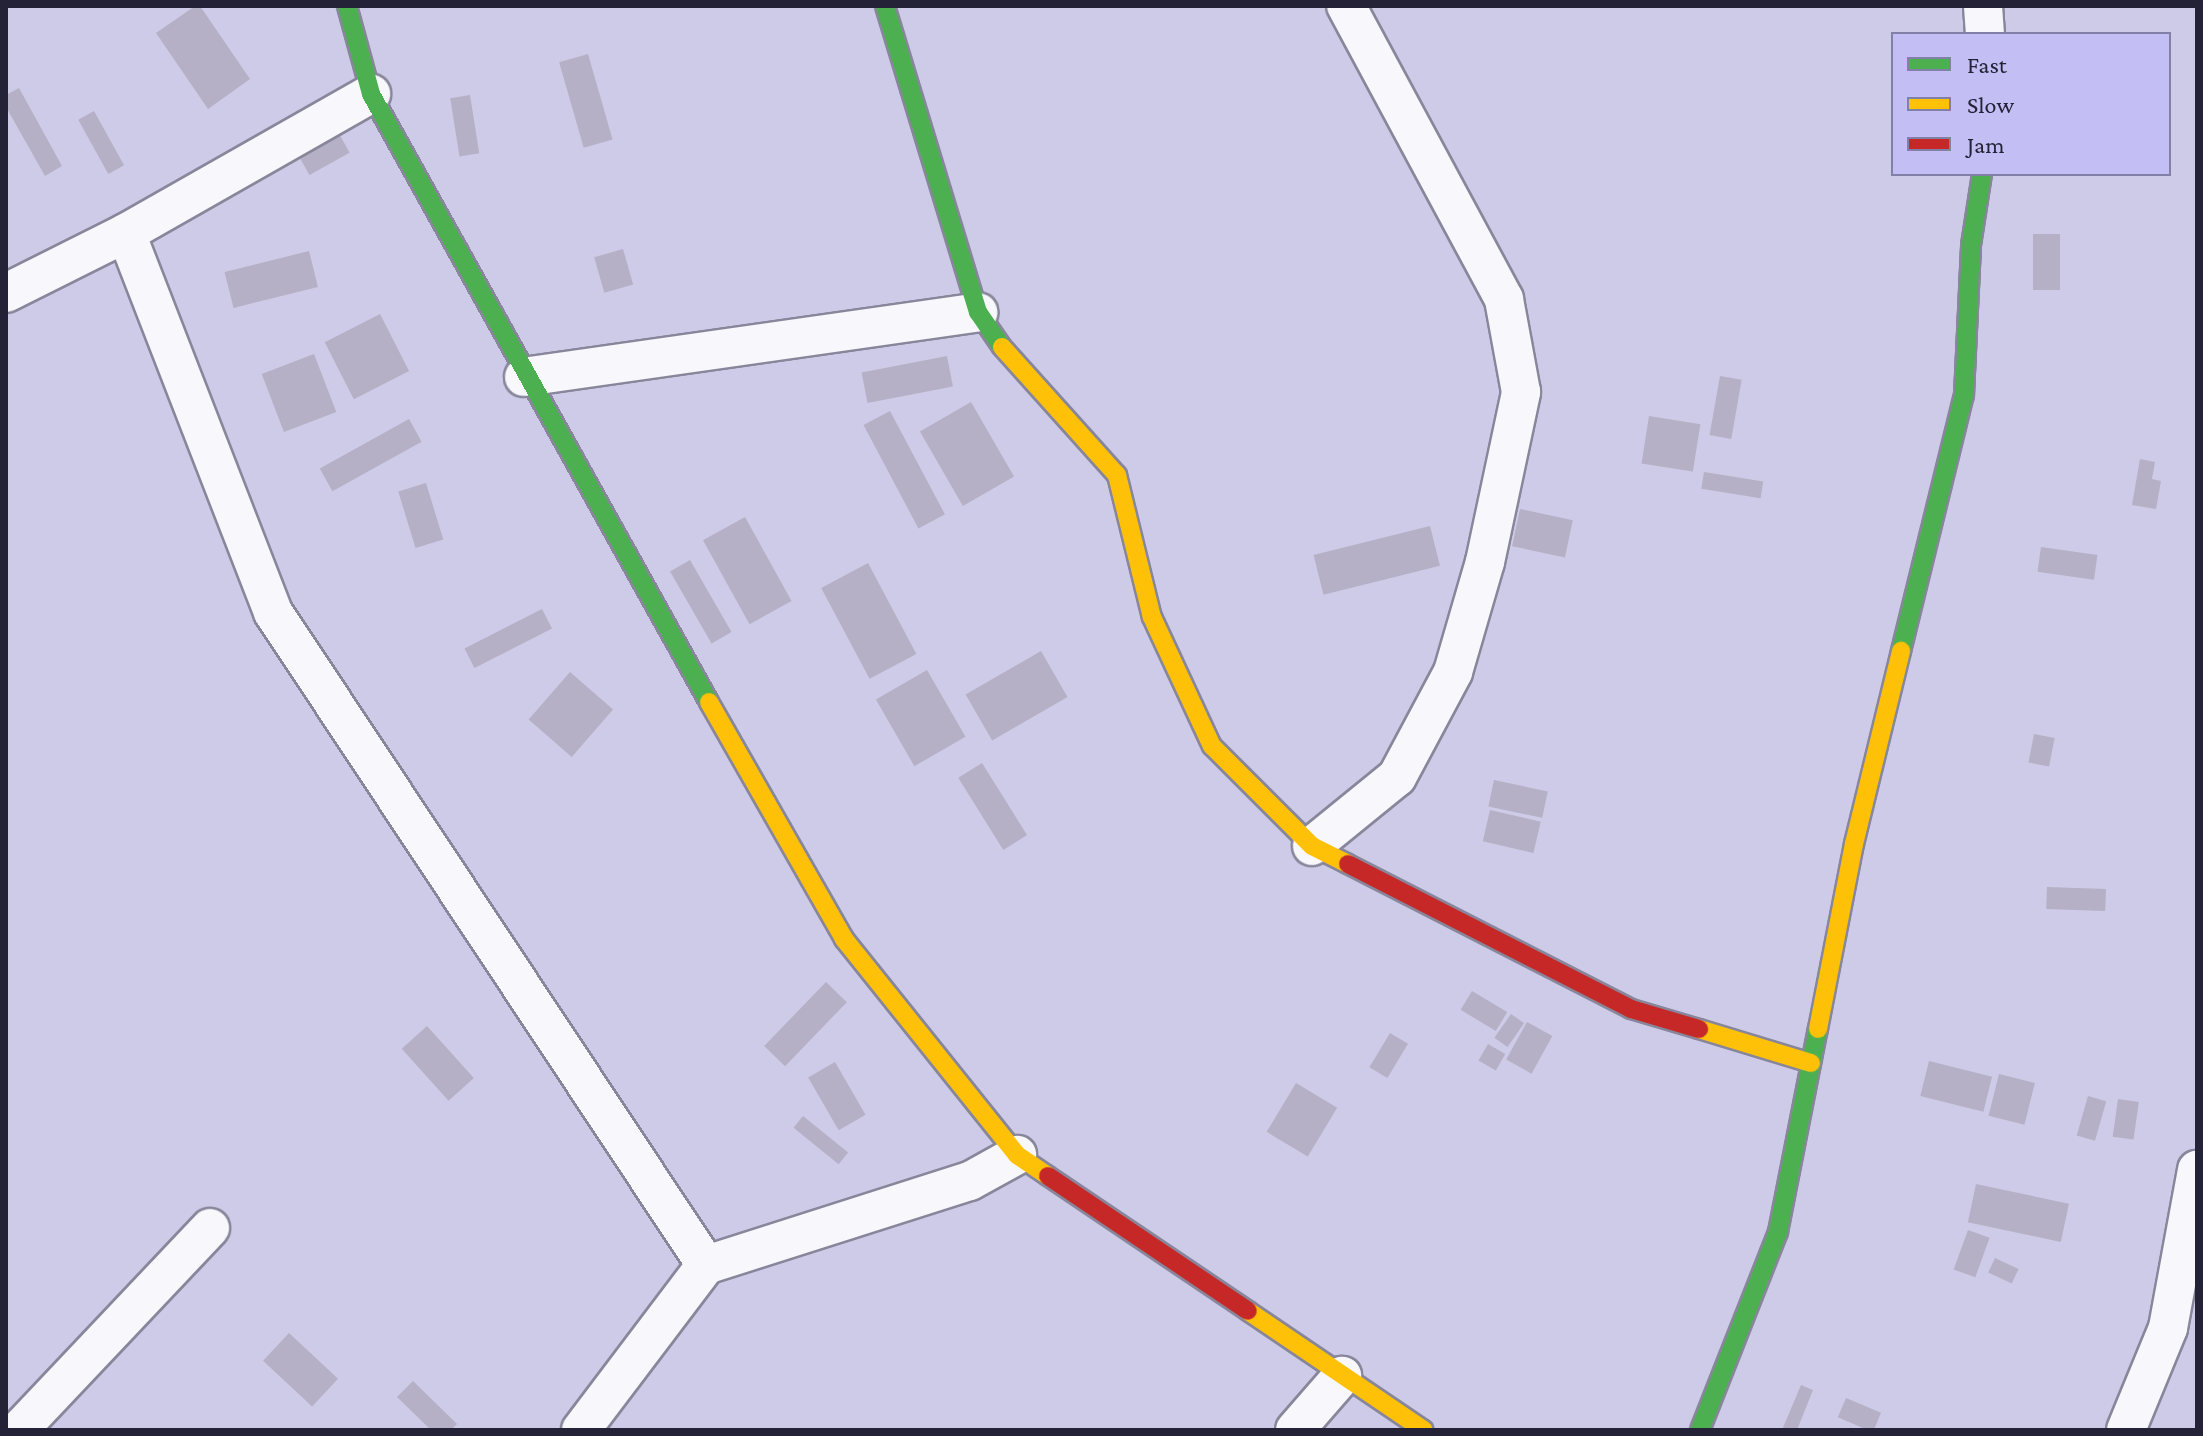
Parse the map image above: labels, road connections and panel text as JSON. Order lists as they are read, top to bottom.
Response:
{
  "legend": ["Fast", "Slow", "Jam"]
}
